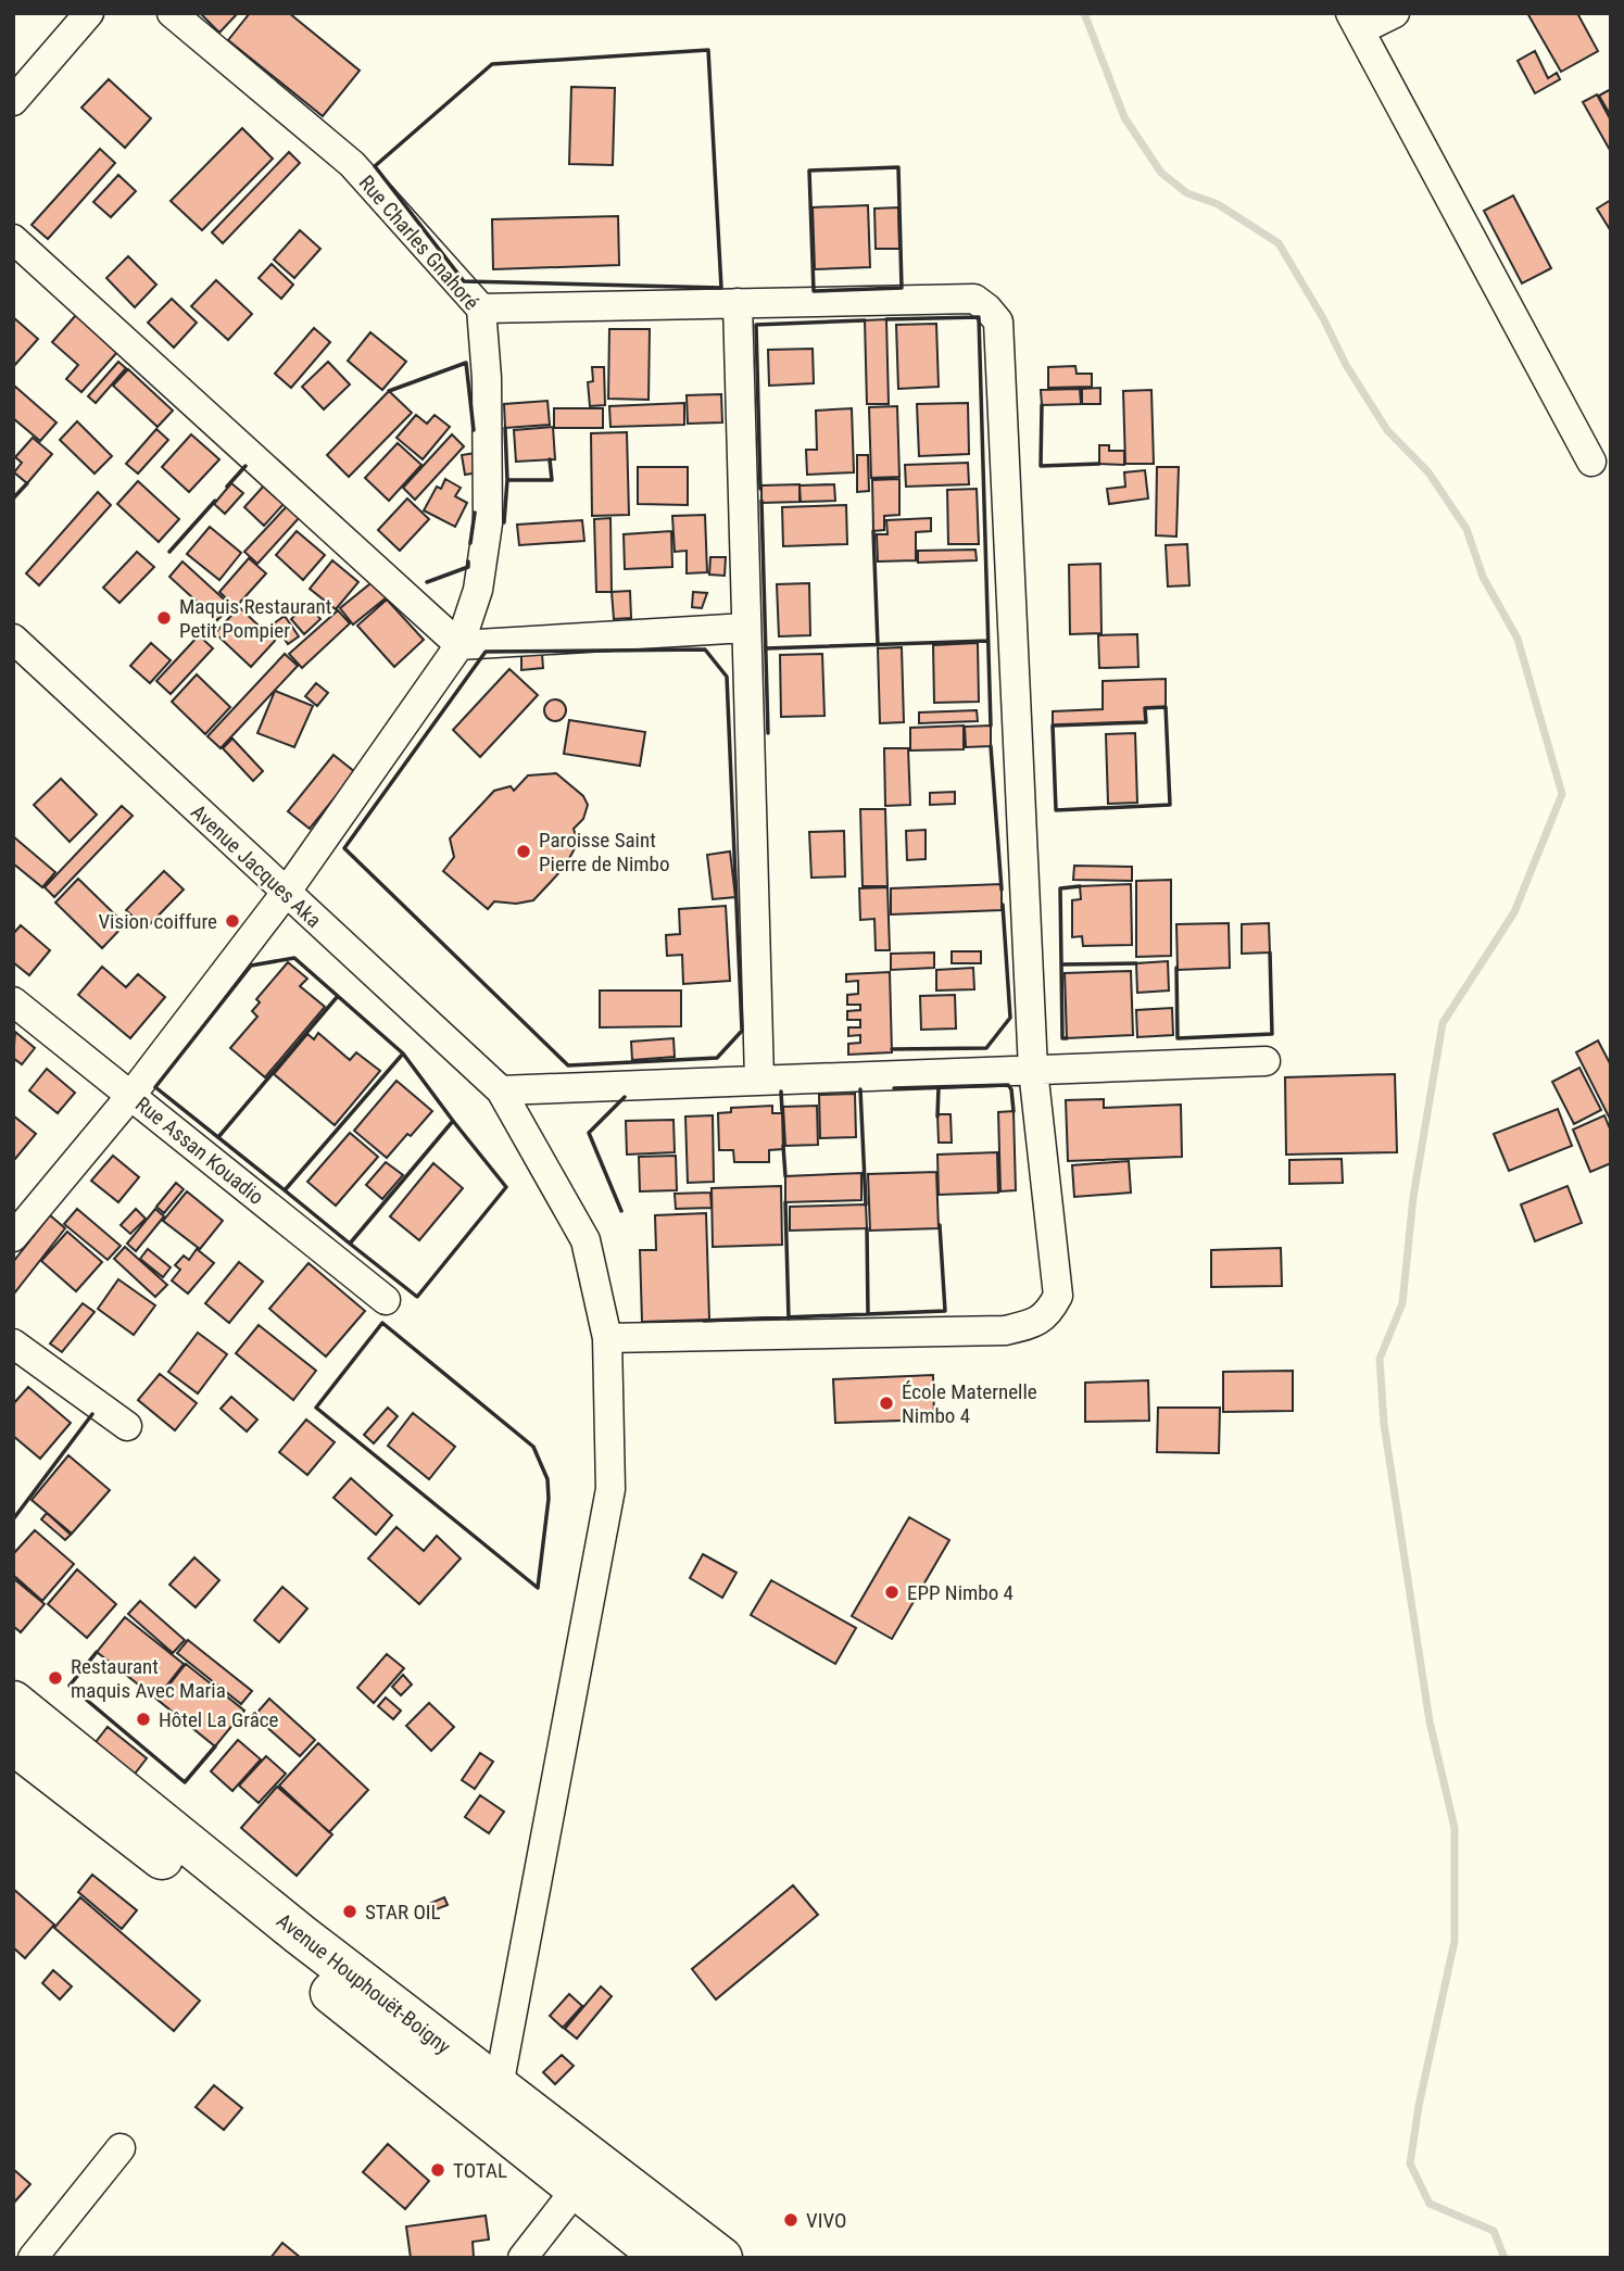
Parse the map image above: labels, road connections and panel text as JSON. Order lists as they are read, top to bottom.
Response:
{
  "streets": {
    "highway": ["Avenue Houphouët-Boigny"],
    "street": ["Rue Charles Gnahoré", "Avenue Jacques Aka", "Rue Assan Kouadio"]
  },
  "crossings": [
    ["Rue Charles Gnahoré", "Avenue Jacques Aka"],
    ["Rue Charles Gnahoré", "Rue Assan Kouadio"],
    ["Avenue Jacques Aka", "Avenue Houphouët-Boigny"]
  ],
  "places": [
    "Maquis Restaurant Petit Pompier",
    "Paroisse Saint Pierre de Nimbo",
    "Vision coiffure",
    "École Maternelle Nimbo 4",
    "EPP Nimbo 4",
    "Restaurant maquis Avec Maria",
    "Hôtel La Grâce",
    "STAR OIL",
    "TOTAL",
    "VIVO"
  ]
}
